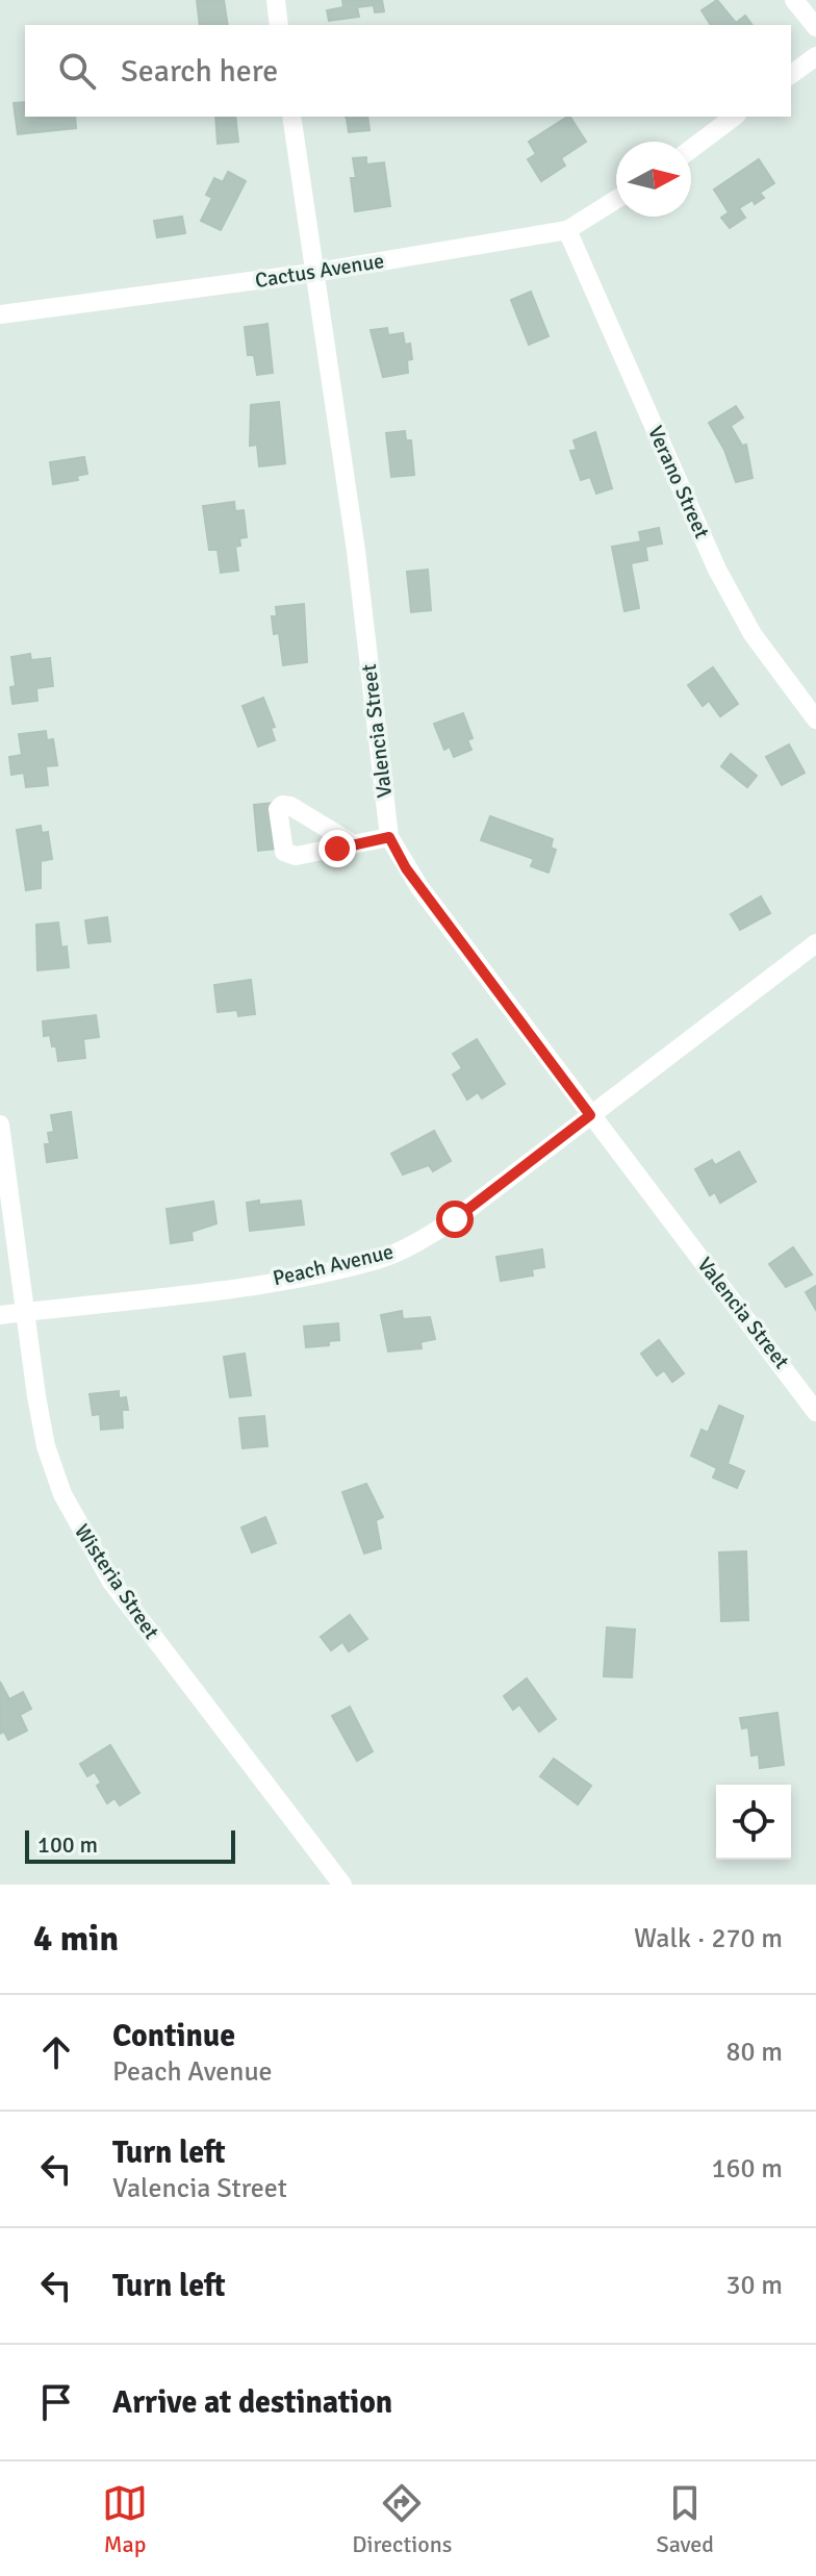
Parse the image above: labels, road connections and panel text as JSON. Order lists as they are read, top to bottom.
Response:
{
  "streets": {
    "street": [
      "Cactus Avenue",
      "Verano Street",
      "Valencia Street",
      "Peach Avenue",
      "Wisteria Street"
    ]
  },
  "crossings": [
    ["Cactus Avenue", "Verano Street"],
    ["Cactus Avenue", "Valencia Street"],
    ["Valencia Street", "Peach Avenue"],
    ["Peach Avenue", "Wisteria Street"]
  ],
  "scale_bar": "100 m",
  "north": "right",
  "page": {
    "search": "Search here",
    "scale": "100 m",
    "heading": ["4 min", "Walk · 270 m"],
    "list": [
      ["Continue", "Peach Avenue", "80 m"],
      ["Turn left", "Valencia Street", "160 m"],
      ["Turn left", "30 m"],
      "Arrive at destination"
    ],
    "nav": ["Map", "Directions", "Saved"]
  }
}
